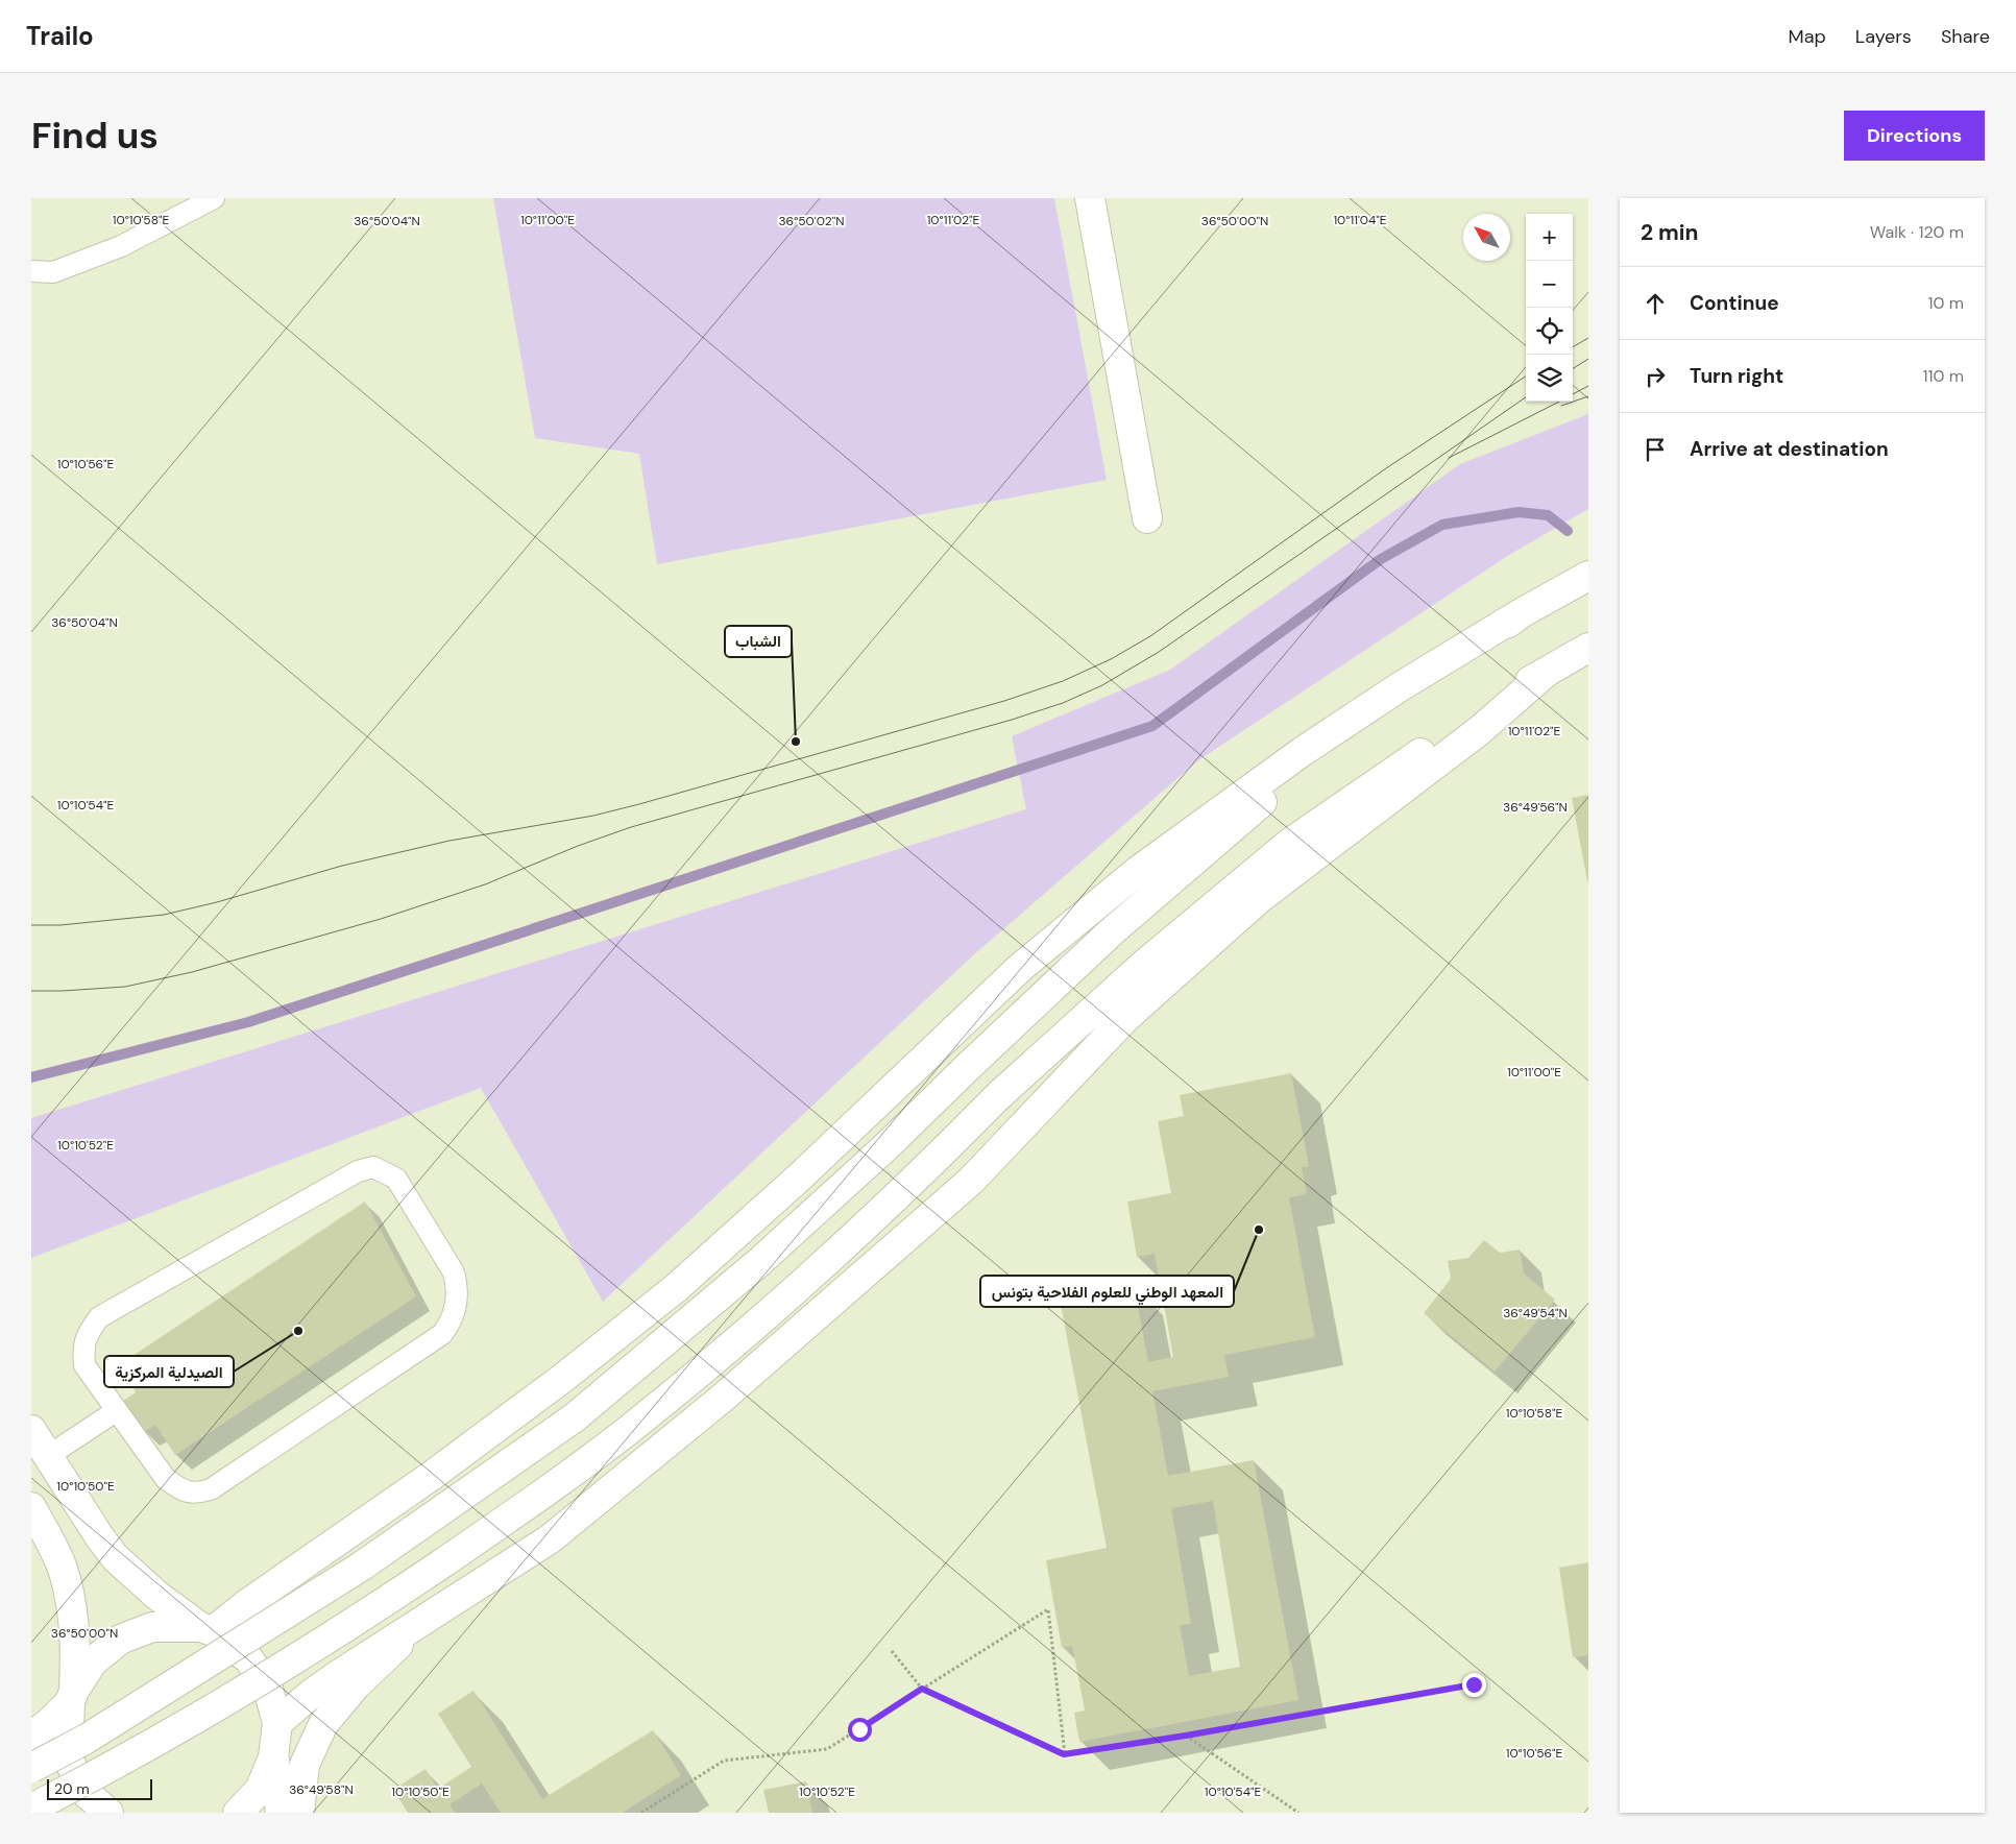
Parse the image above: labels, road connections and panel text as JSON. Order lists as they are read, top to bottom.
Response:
{
  "places": ["الشباب", "المعهد الوطني للعلوم الفلاحية بتونس", "الصيدلية المركزية"],
  "scale_bar": "20 m",
  "north": "top left",
  "page": {
    "header": "Trailo",
    "nav": ["Map", "Layers", "Share"],
    "buttons": "Directions",
    "title": "Find us",
    "heading": ["2 min", "Walk · 120 m"],
    "map_buttons": ["+", "−"],
    "list": [
      ["Continue", "10 m"],
      ["Turn right", "110 m"],
      "Arrive at destination"
    ],
    "scale": "20 m"
  },
  "coordinates": [
    "10°10'58\"E",
    "10°11'00\"E",
    "10°11'02\"E",
    "10°11'04\"E",
    "36°50'04\"N",
    "36°50'02\"N",
    "36°50'00\"N",
    "10°10'56\"E",
    "10°10'54\"E",
    "36°49'56\"N",
    "10°10'52\"E",
    "36°49'54\"N",
    "10°10'50\"E",
    "36°49'58\"N"
  ]
}
